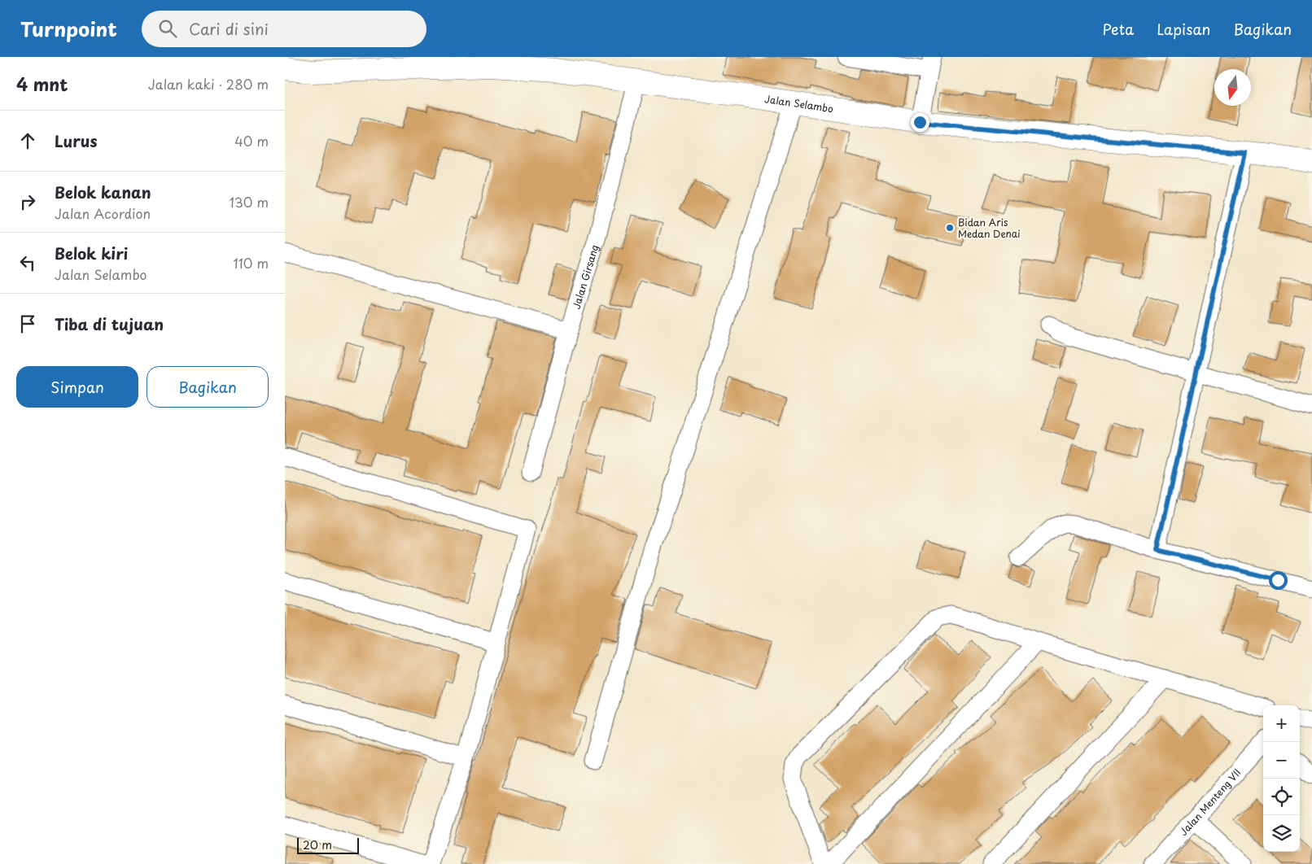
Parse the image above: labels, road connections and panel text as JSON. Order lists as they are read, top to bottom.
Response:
{
  "streets": {
    "street": ["Jalan Selambo", "Jalan Girsang", "Jalan Menteng VII"]
  },
  "crossings": [
    ["Jalan Selambo", "Jalan Girsang"]
  ],
  "places": ["Bidan Aris Medan Denai"],
  "scale_bar": "20 m",
  "north": "bottom",
  "page": {
    "header": "Turnpoint",
    "search": "Cari di sini",
    "nav": ["Peta", "Lapisan", "Bagikan"],
    "heading": ["4 mnt", "Jalan kaki · 280 m"],
    "list": [
      ["Lurus", "40 m"],
      ["Belok kanan", "Jalan Acordion", "130 m"],
      ["Belok kiri", "Jalan Selambo", "110 m"],
      "Tiba di tujuan"
    ],
    "buttons": ["Simpan", "Bagikan"],
    "map_buttons": ["+", "−"],
    "scale": "20 m"
  }
}
